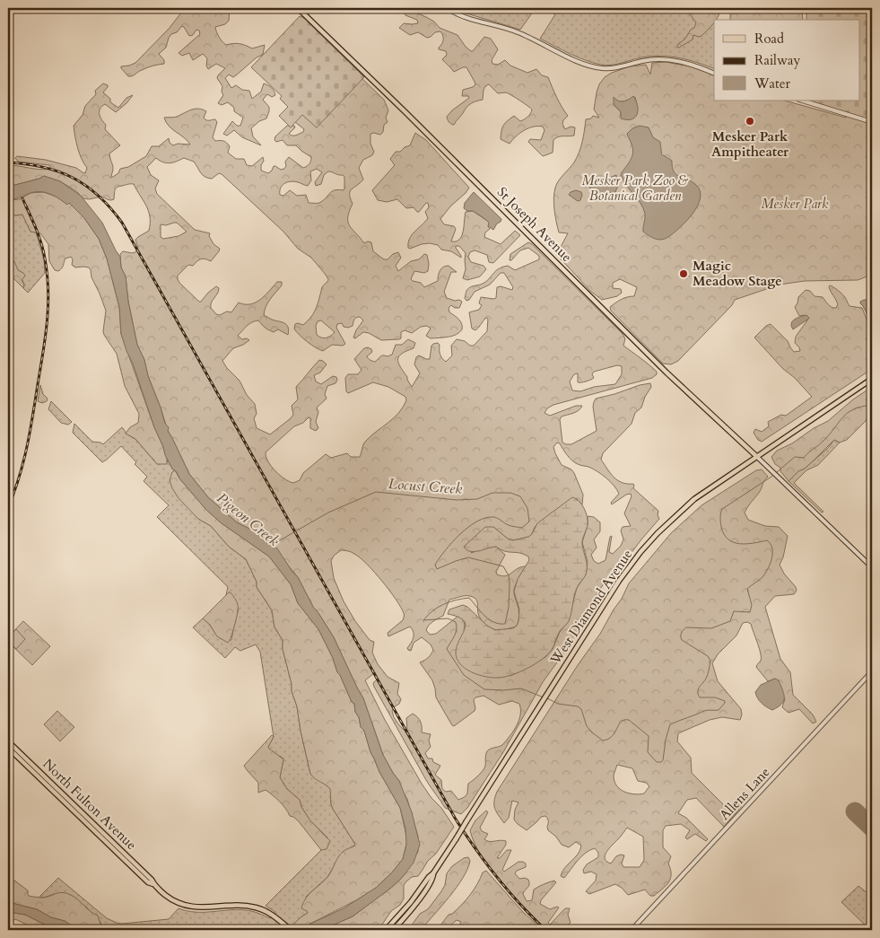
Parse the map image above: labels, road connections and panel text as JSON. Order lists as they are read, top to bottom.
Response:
{
  "streets": {
    "main road": ["St Joseph Avenue", "West Diamond Avenue", "North Fulton Avenue"],
    "street": ["Allens Lane"]
  },
  "crossings": [
    ["St Joseph Avenue", "West Diamond Avenue"]
  ],
  "water": ["Locust Creek", "Pigeon Creek"],
  "parks": ["Mesker Park Zoo & Botanical Garden", "Mesker Park"],
  "places": ["Mesker Park Ampitheater", "Magic Meadow Stage"],
  "legend": ["Road", "Railway", "Water"]
}
